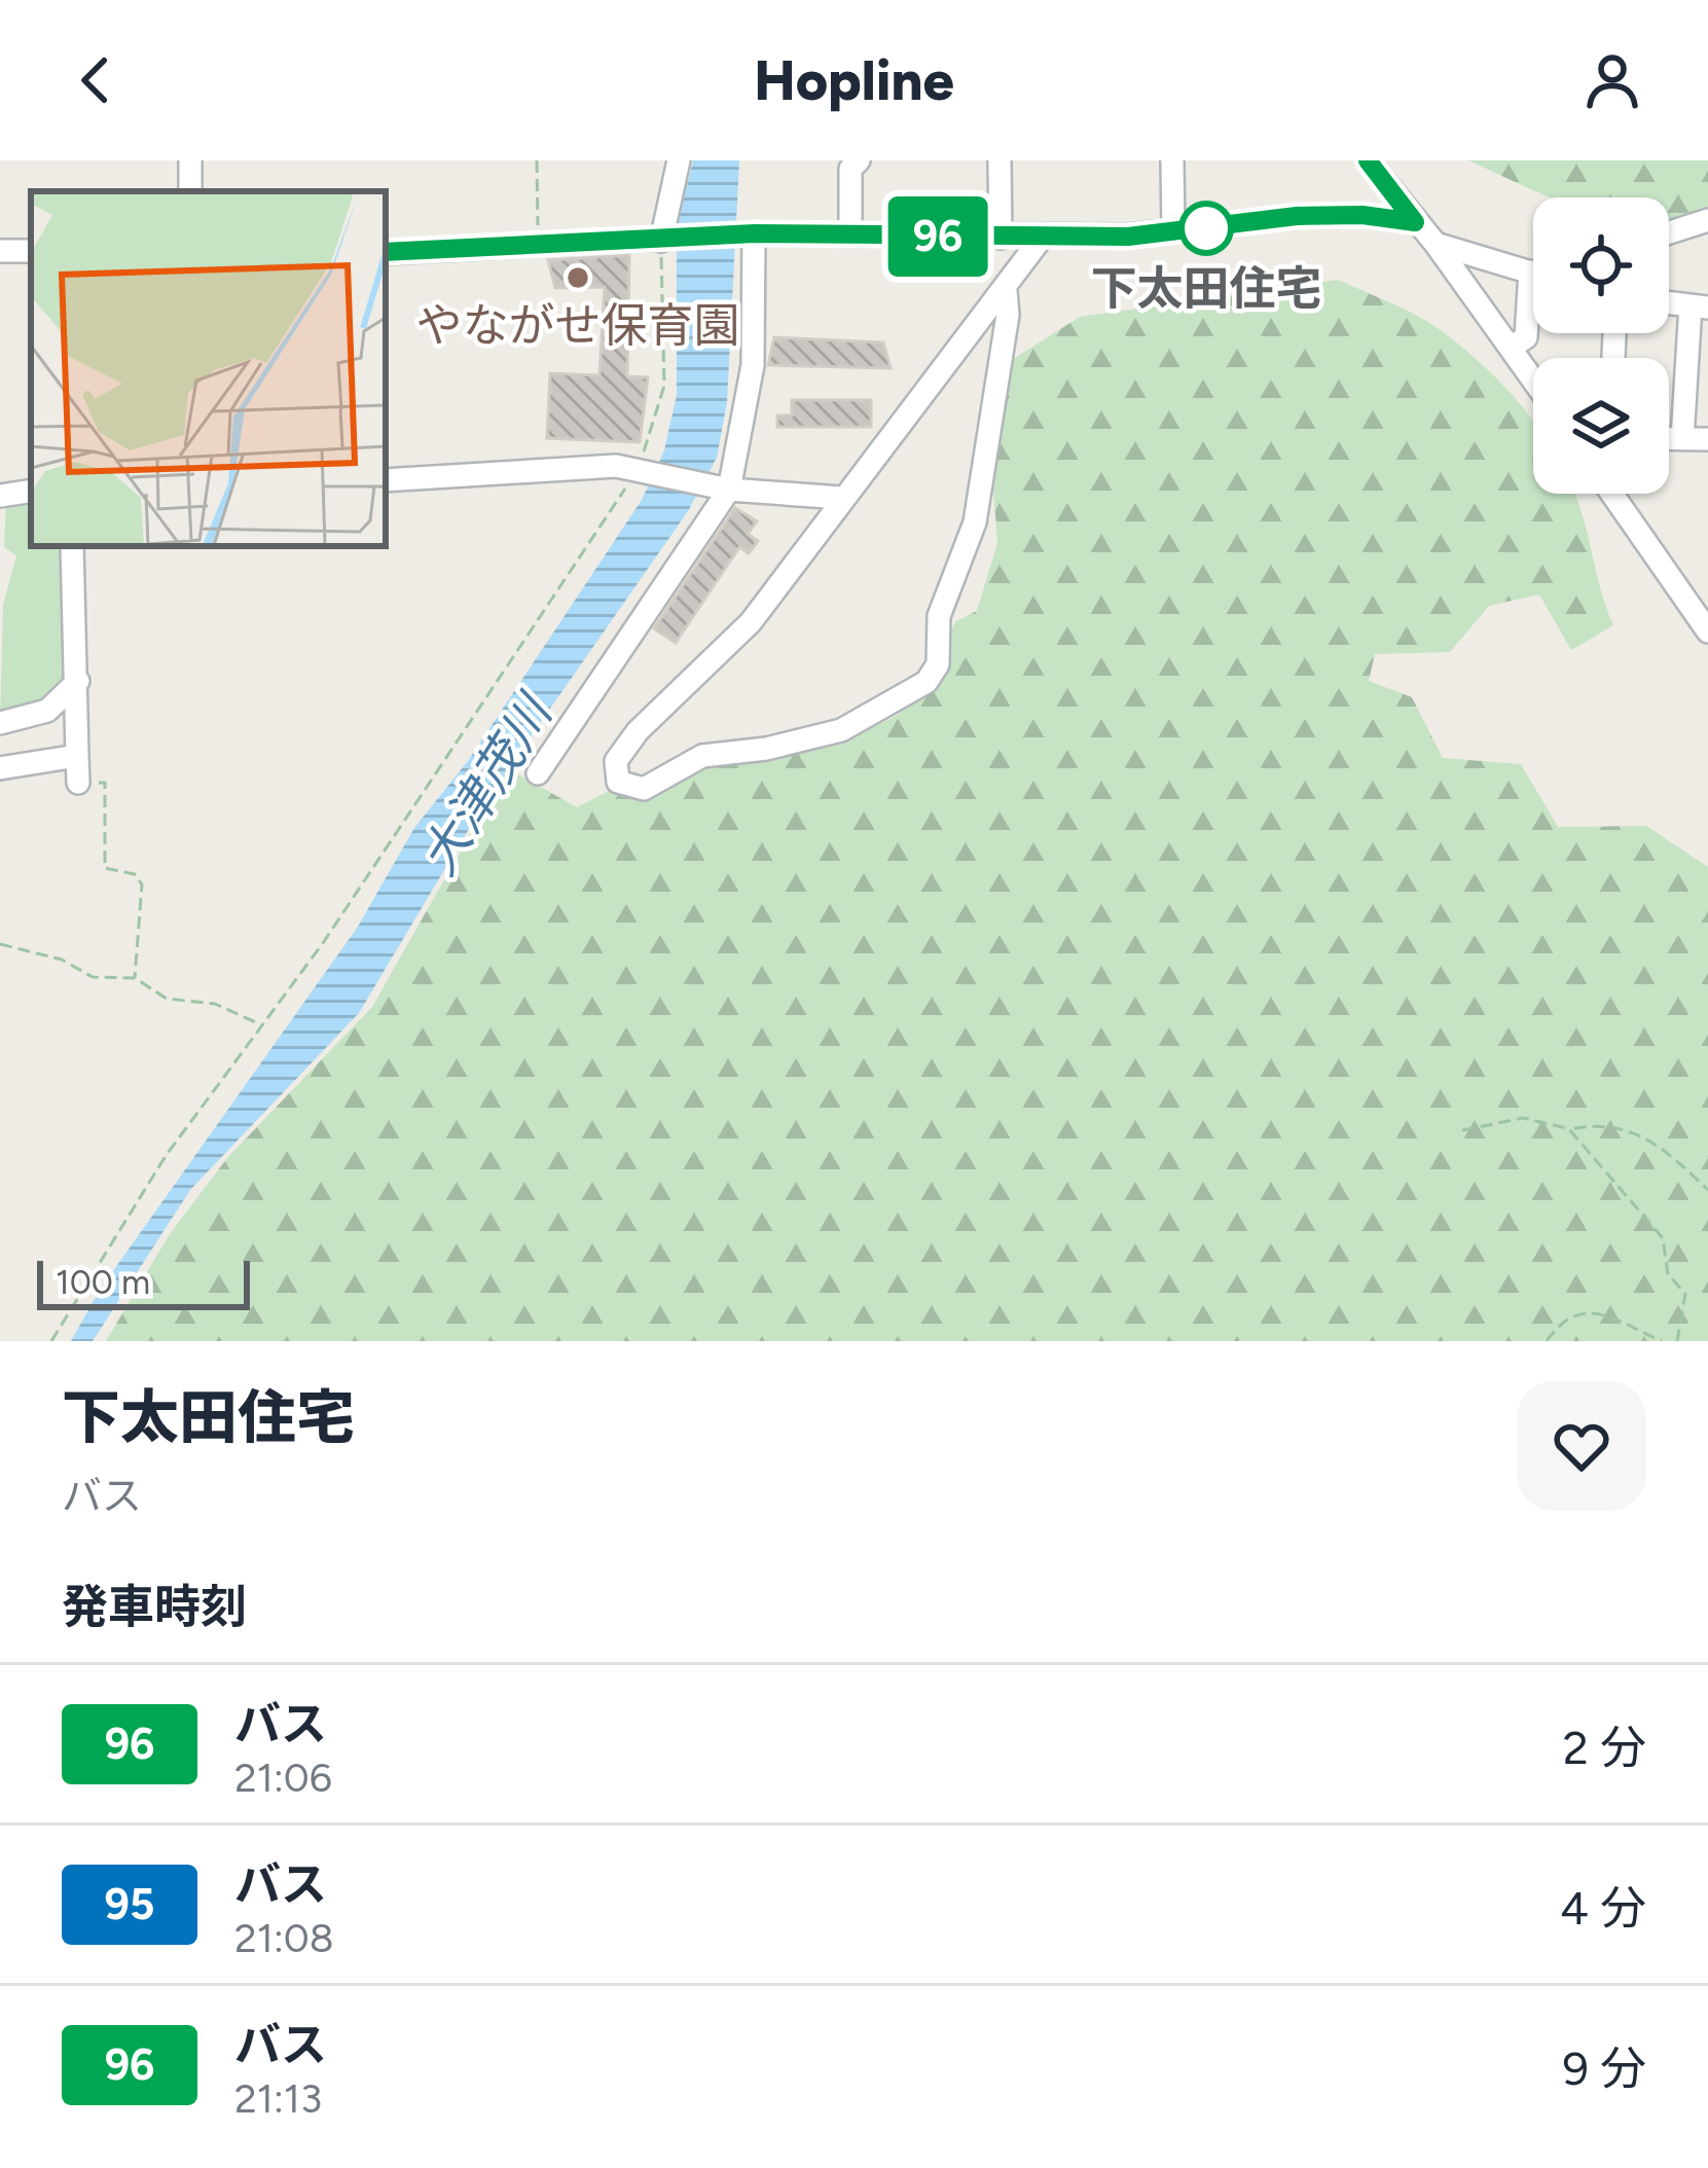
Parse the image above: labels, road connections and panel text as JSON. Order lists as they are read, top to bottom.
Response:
{
  "water": ["大津茂川"],
  "places": ["下太田住宅", "やながせ保育園"],
  "lines": ["bus line 96"],
  "scale_bar": "100 m",
  "page": {
    "header": "Hopline",
    "on_map": "96",
    "scale": "100 m",
    "heading": [
      ["下太田住宅", "バス"],
      "発車時刻"
    ],
    "list": [
      {
        "mark": "96",
        "name": "バス",
        "note": "21:06",
        "value": "2 分"
      },
      {
        "mark": "95",
        "name": "バス",
        "note": "21:08",
        "value": "4 分"
      },
      {
        "mark": "96",
        "name": "バス",
        "note": "21:13",
        "value": "9 分"
      }
    ]
  }
}
